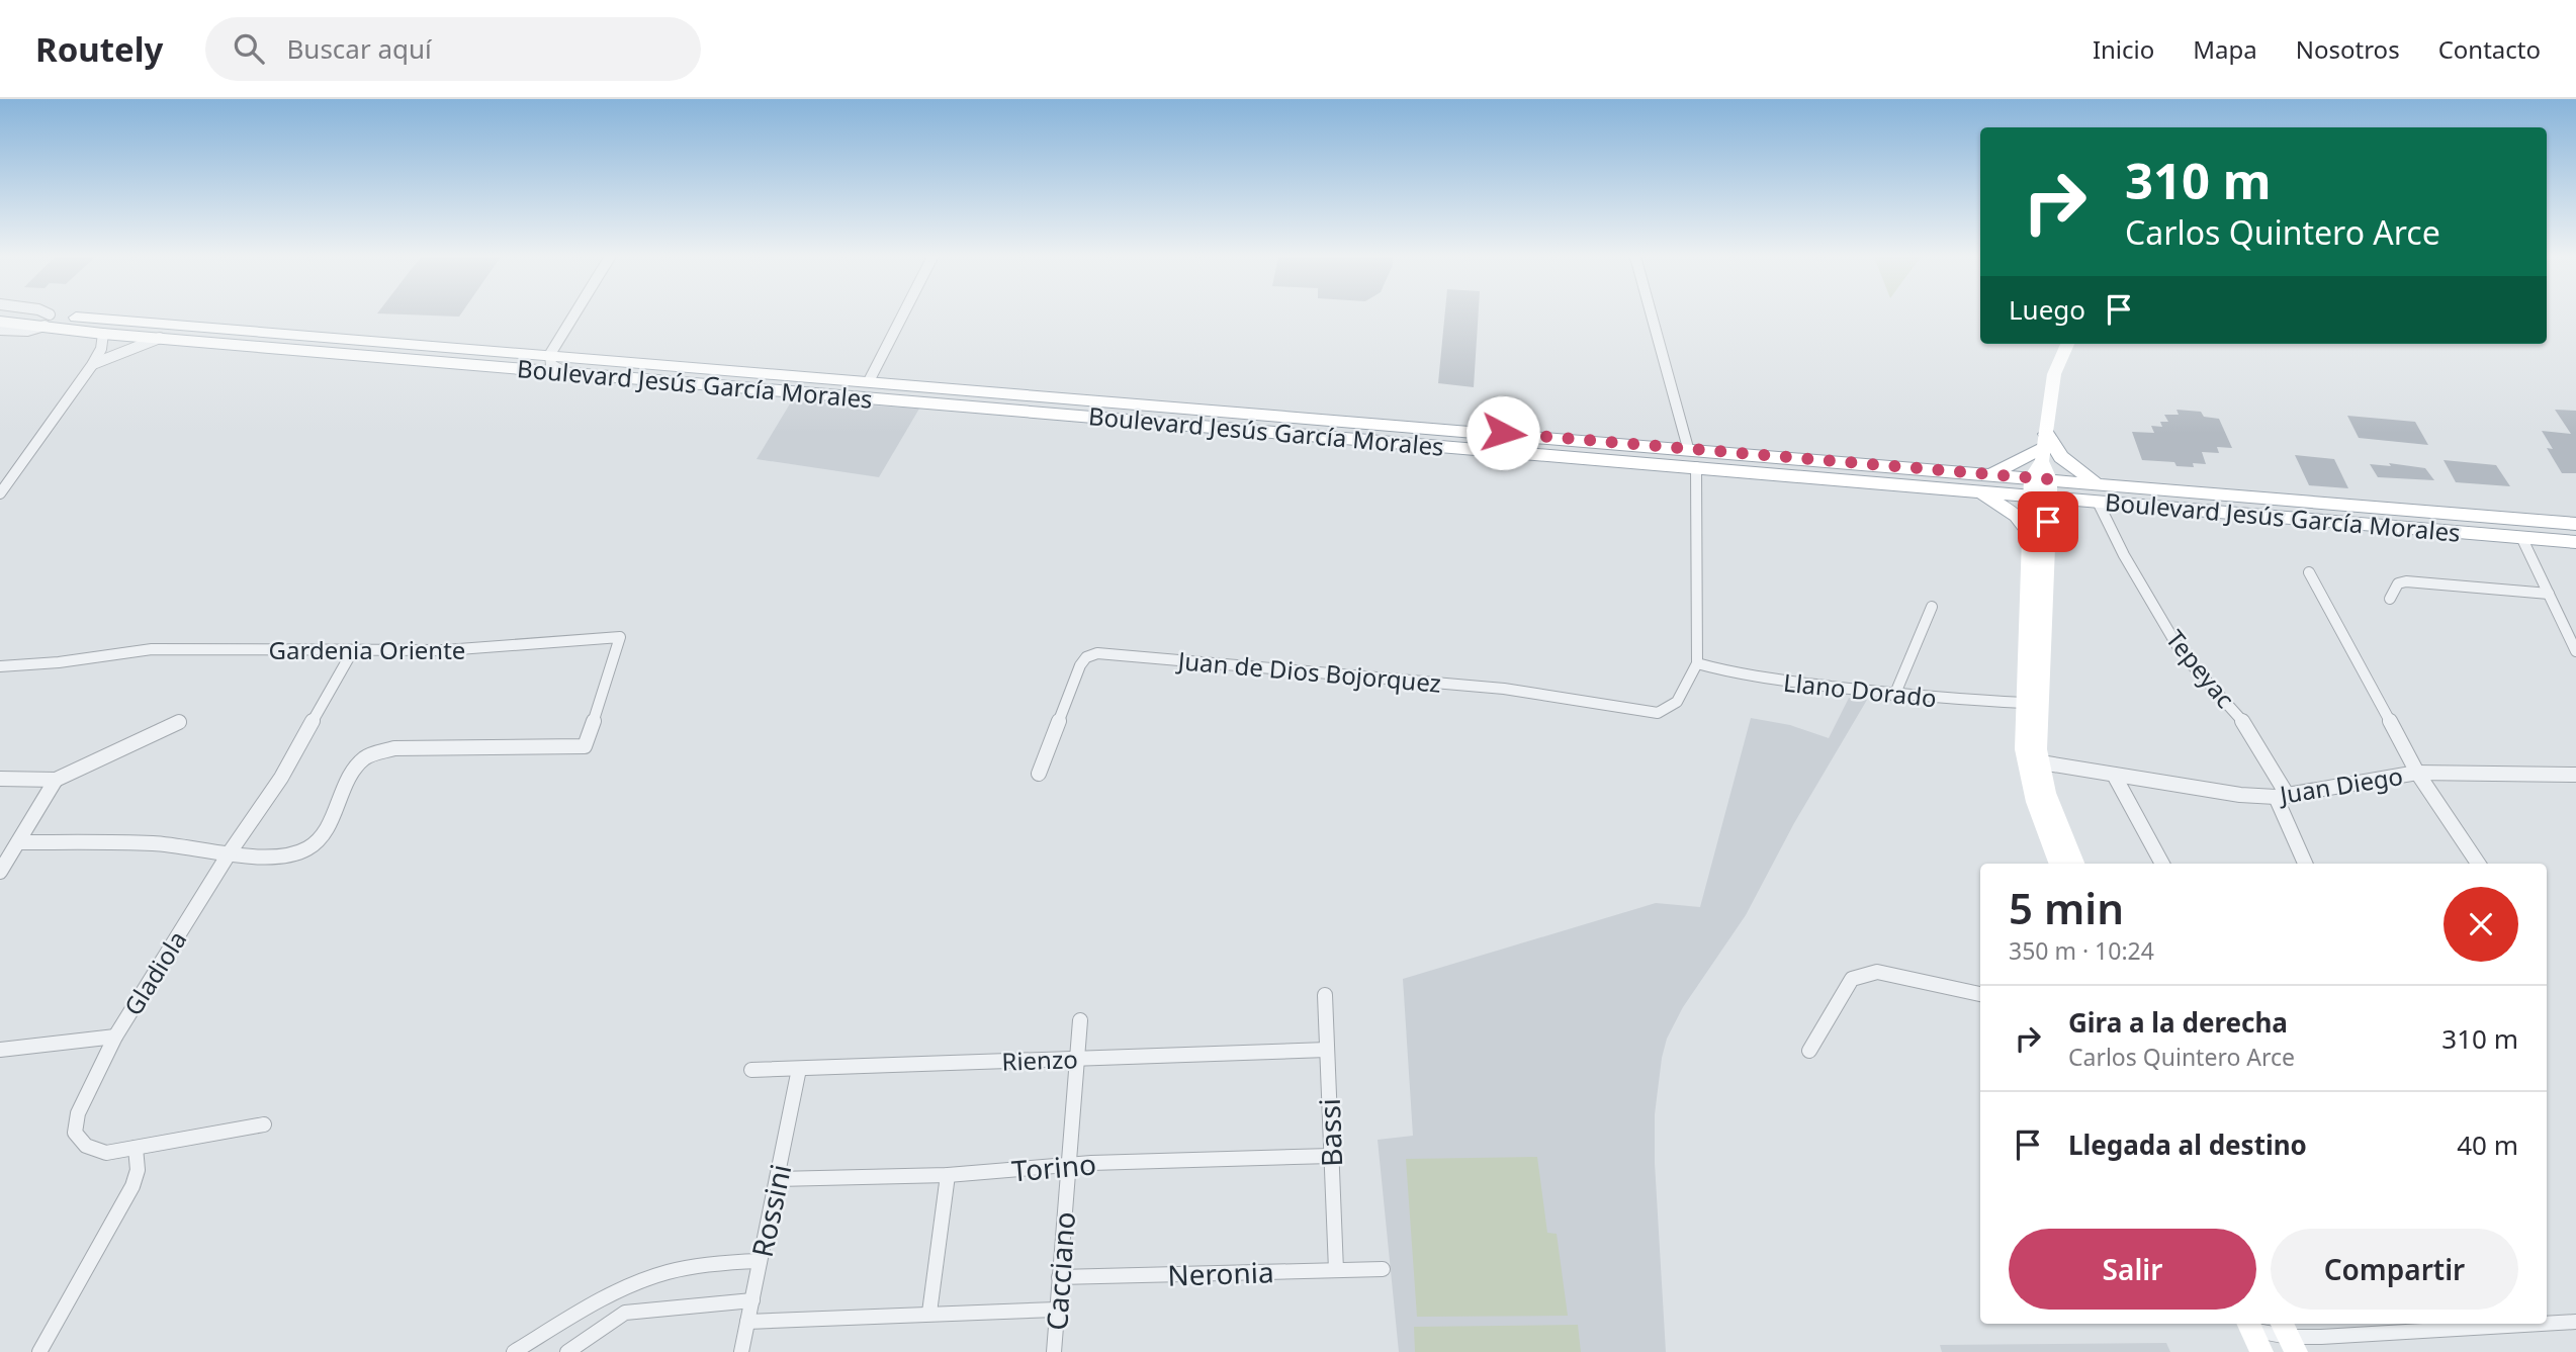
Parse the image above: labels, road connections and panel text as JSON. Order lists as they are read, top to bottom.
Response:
{
  "streets": {
    "main road": ["Boulevard Jesús García Morales"],
    "street": [
      "Gardenia Oriente",
      "Tepeyac",
      "Juan de Dios Bojorquez",
      "Llano Dorado",
      "Juan Diego",
      "Gladiola",
      "Rienzo",
      "Bassi",
      "Torino",
      "Rossini",
      "Cacciano",
      "Neronia"
    ]
  },
  "crossings": [
    ["Boulevard Jesús García Morales", "Tepeyac"],
    ["Gardenia Oriente", "Gladiola"],
    ["Tepeyac", "Juan Diego"],
    ["Juan de Dios Bojorquez", "Llano Dorado"],
    ["Rienzo", "Bassi"],
    ["Rienzo", "Rossini"],
    ["Rienzo", "Cacciano"],
    ["Bassi", "Torino"],
    ["Bassi", "Neronia"],
    ["Torino", "Rossini"],
    ["Torino", "Cacciano"],
    ["Cacciano", "Neronia"]
  ],
  "page": {
    "header": "Routely",
    "search": "Buscar aquí",
    "nav": [
      "Inicio",
      "Mapa",
      "Nosotros",
      "Contacto"
    ],
    "turn": ["310 m", "Carlos Quintero Arce"],
    "then": "Luego",
    "heading": ["5 min", "350 m · 10:24"],
    "list": [
      {
        "name": "Gira a la derecha",
        "note": "Carlos Quintero Arce",
        "value": "310 m"
      },
      {
        "name": "Llegada al destino",
        "value": "40 m"
      }
    ],
    "buttons": ["Salir", "Compartir"]
  }
}
